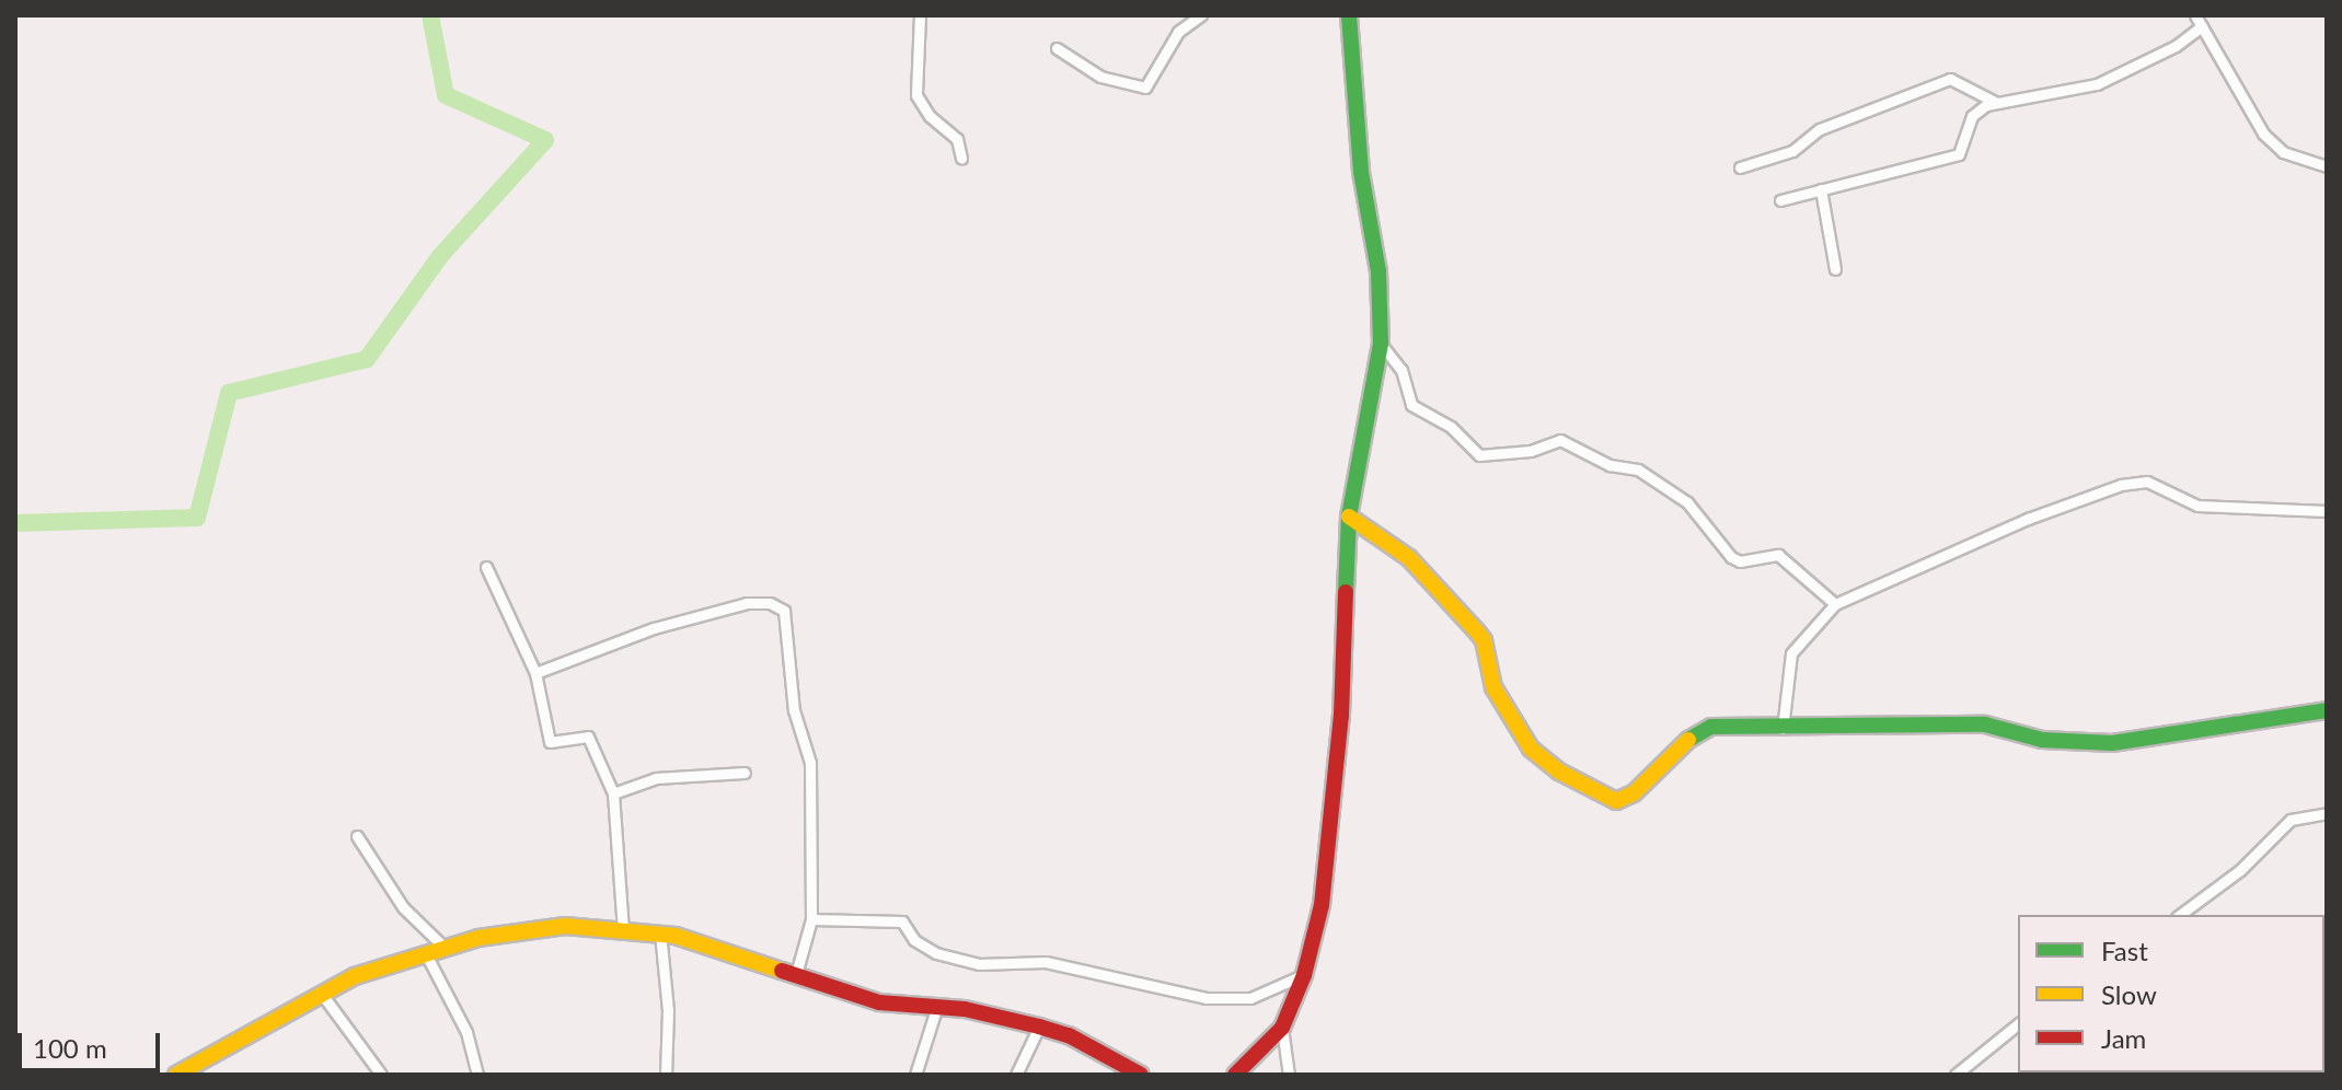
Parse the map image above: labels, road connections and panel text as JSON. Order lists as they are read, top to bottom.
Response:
{
  "legend": ["Fast", "Slow", "Jam"],
  "scale_bar": "100 m"
}
